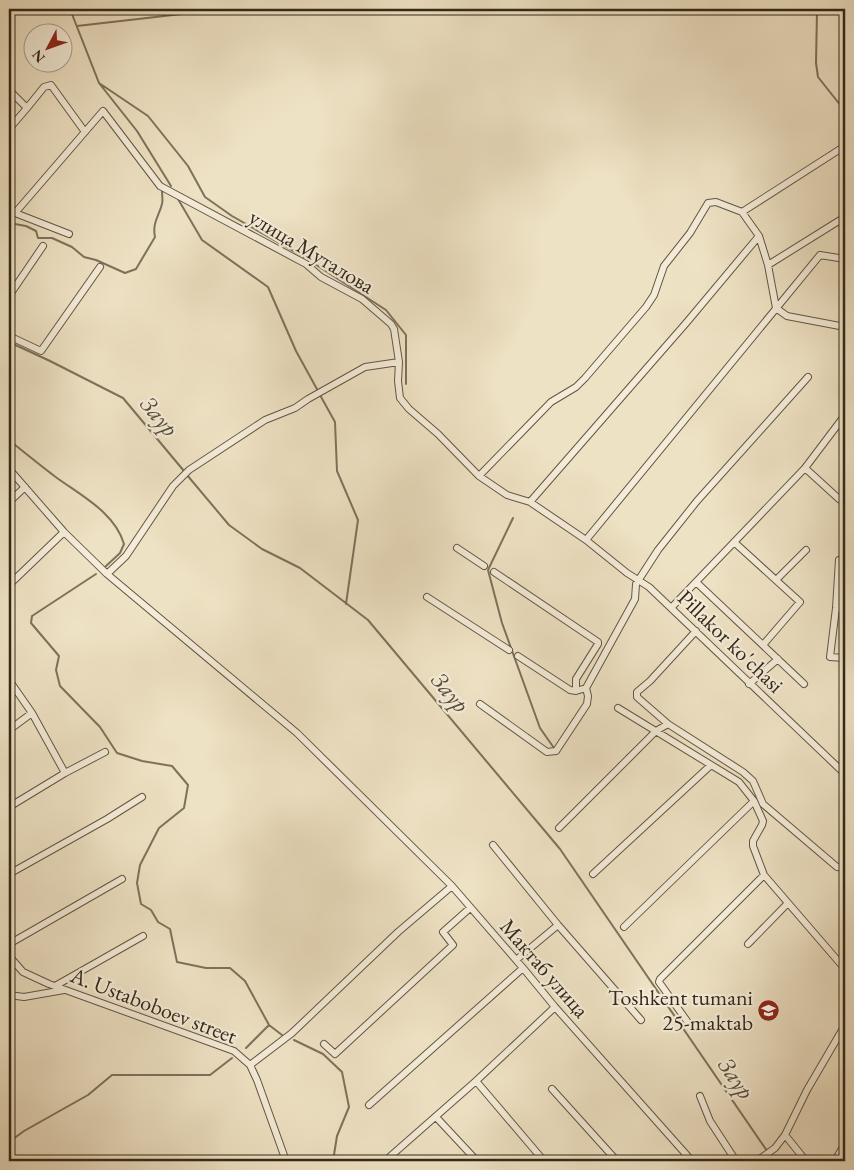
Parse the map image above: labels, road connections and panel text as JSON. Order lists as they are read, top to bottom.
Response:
{
  "streets": {
    "street": [
      "улица Муталова",
      "Pillakor ko'chasi",
      "Мактаб улица",
      "A. Ustaboboev street"
    ]
  },
  "crossings": [
    ["улица Муталова", "Pillakor ko'chasi"]
  ],
  "water": ["Заур"],
  "places": {
    "school or university": ["Toshkent tumani 25-maktab"]
  },
  "north": "bottom left"
}
